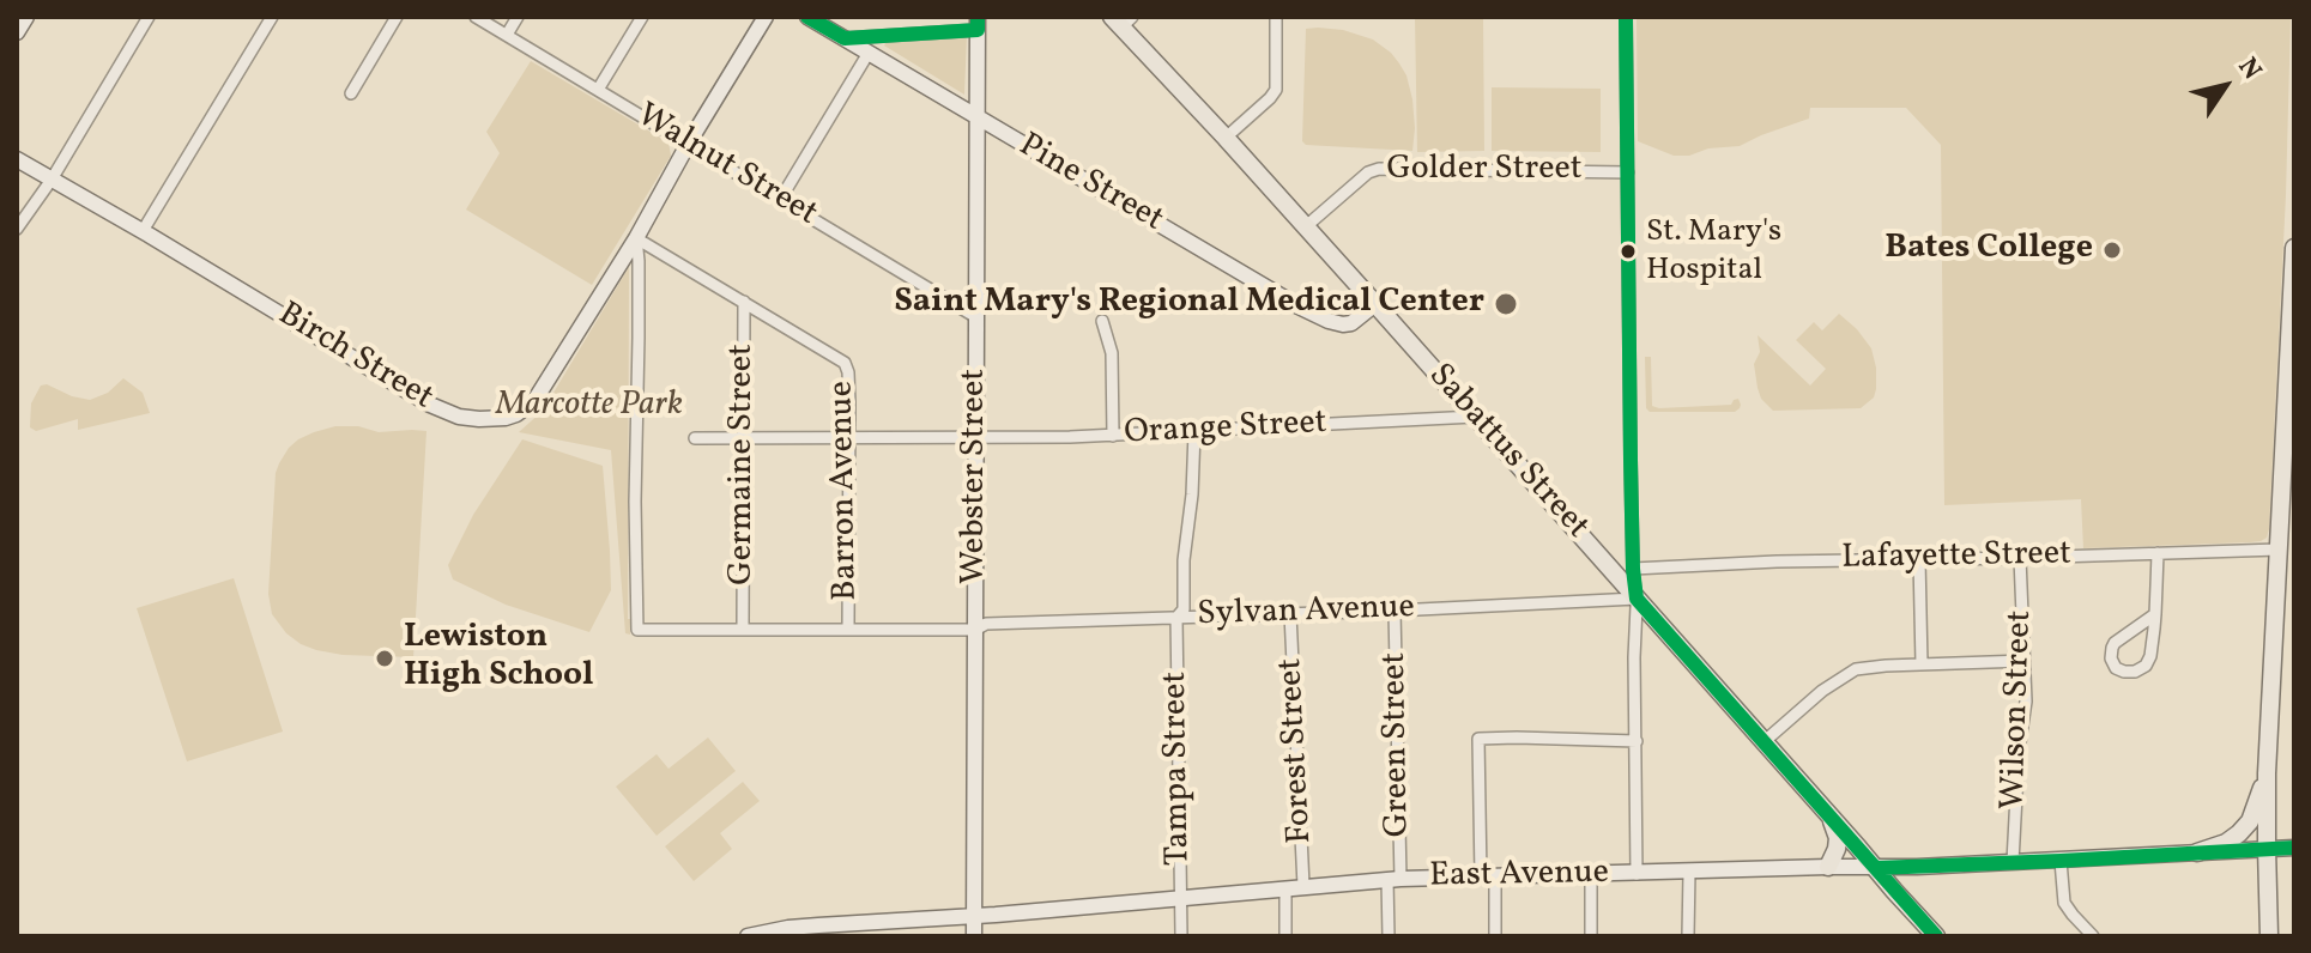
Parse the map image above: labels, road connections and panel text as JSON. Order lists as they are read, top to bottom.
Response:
{
  "streets": {
    "main road": [
      "Pine Street",
      "Birch Street",
      "Sabattus Street",
      "Webster Street",
      "East Avenue"
    ],
    "street": [
      "Walnut Street",
      "Golder Street",
      "Orange Street",
      "Germaine Street",
      "Barron Avenue",
      "Lafayette Street",
      "Sylvan Avenue",
      "Wilson Street",
      "Green Street",
      "Forest Street",
      "Tampa Street"
    ]
  },
  "crossings": [
    ["Walnut Street", "Birch Street"],
    ["Walnut Street", "Webster Street"],
    ["Golder Street", "Sabattus Street"],
    ["Pine Street", "Sabattus Street"],
    ["Pine Street", "Webster Street"],
    ["Birch Street", "Barron Avenue"],
    ["Birch Street", "Sylvan Avenue"],
    ["Orange Street", "Sabattus Street"],
    ["Orange Street", "Germaine Street"],
    ["Orange Street", "Webster Street"],
    ["Orange Street", "Barron Avenue"],
    ["Orange Street", "Tampa Street"],
    ["Sabattus Street", "Sylvan Avenue"],
    ["Sabattus Street", "East Avenue"],
    ["Germaine Street", "Barron Avenue"],
    ["Germaine Street", "Sylvan Avenue"],
    ["Webster Street", "Sylvan Avenue"],
    ["Webster Street", "East Avenue"],
    ["Barron Avenue", "Sylvan Avenue"],
    ["Lafayette Street", "Wilson Street"],
    ["Sylvan Avenue", "Green Street"],
    ["Sylvan Avenue", "Forest Street"],
    ["Sylvan Avenue", "Tampa Street"],
    ["Wilson Street", "East Avenue"],
    ["Green Street", "East Avenue"],
    ["Forest Street", "East Avenue"],
    ["Tampa Street", "East Avenue"]
  ],
  "parks": ["Marcotte Park"],
  "places": [
    "Bates College",
    "St. Mary's Hospital",
    "Saint Mary's Regional Medical Center",
    "Lewiston High School"
  ],
  "north": "top right"
}
